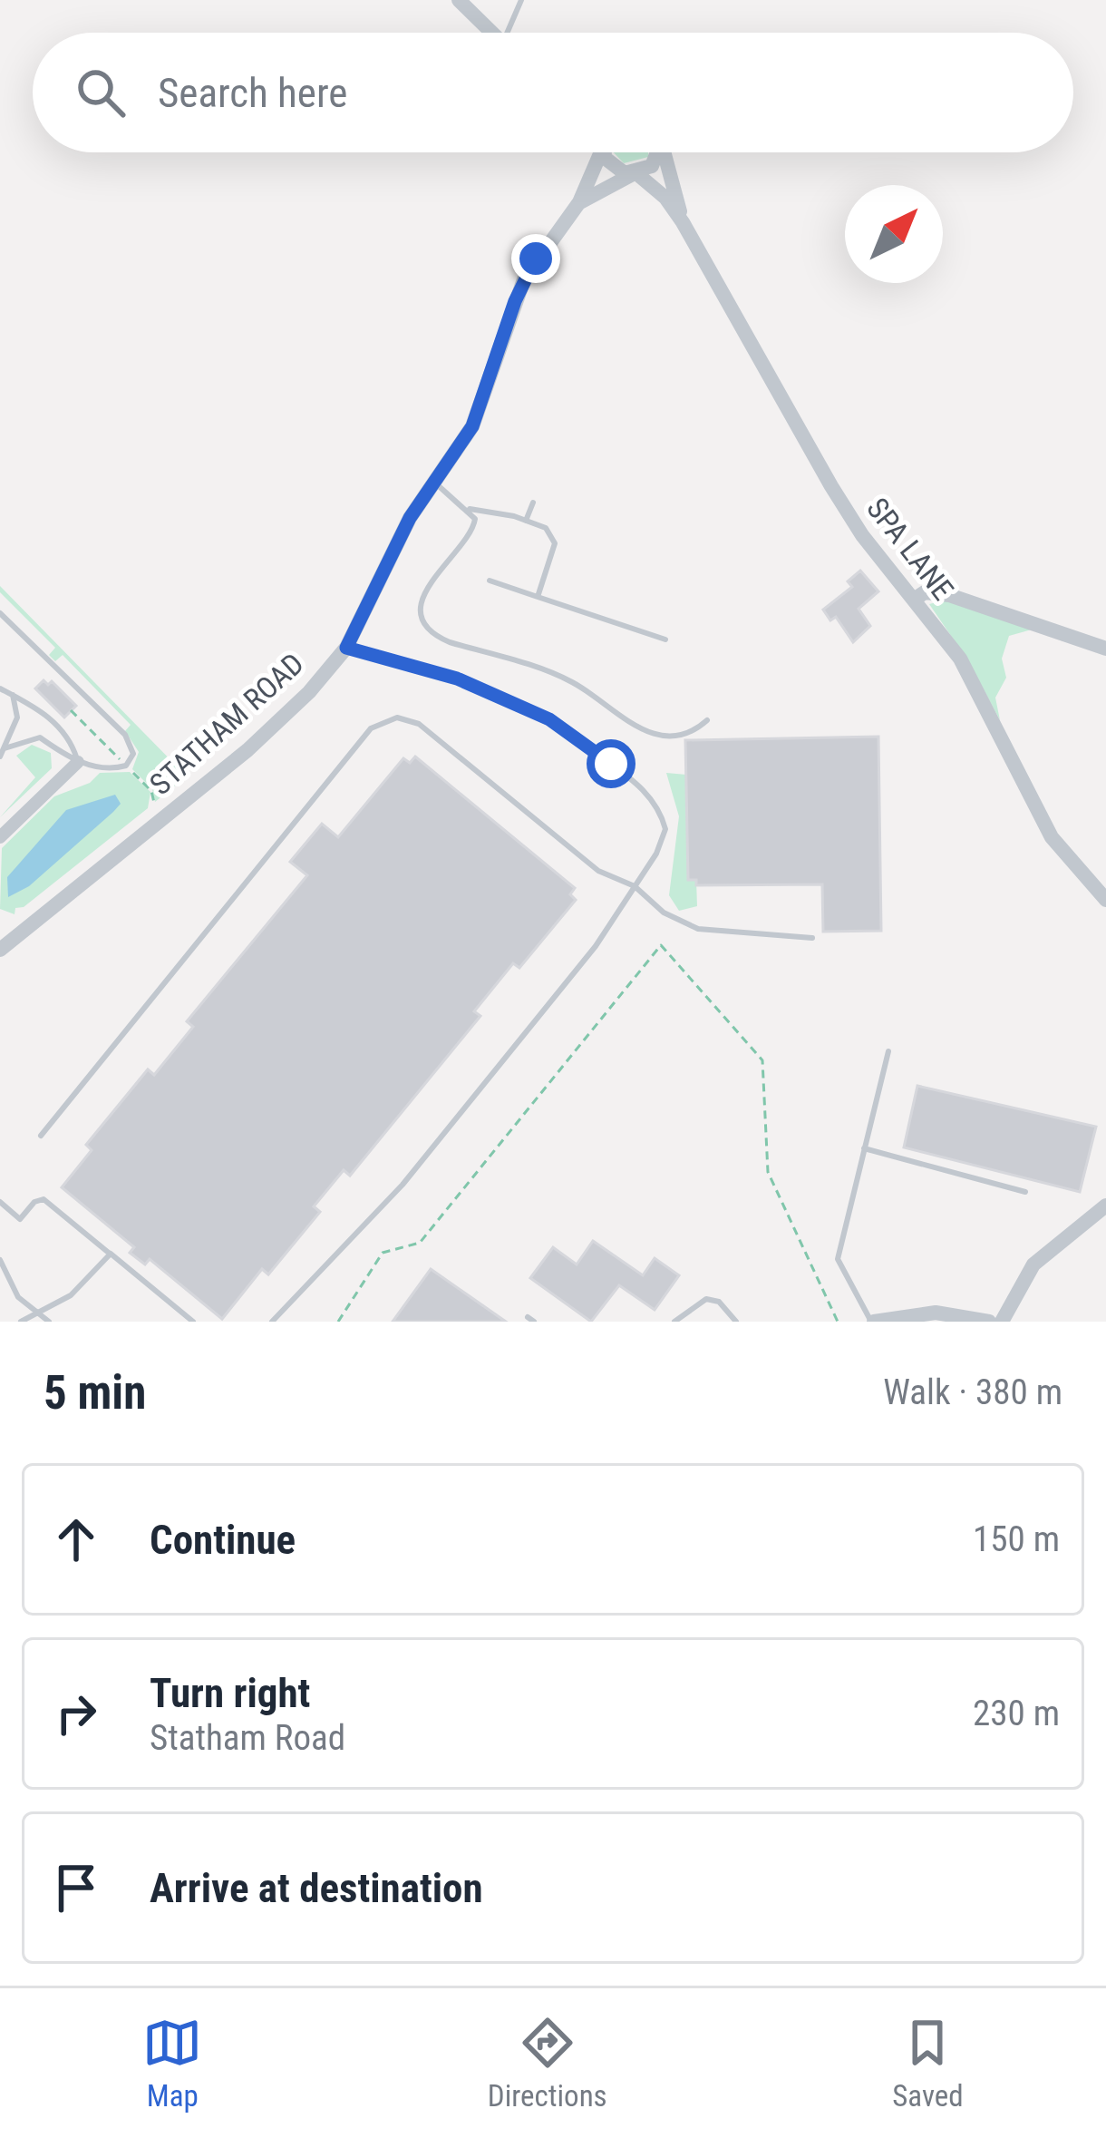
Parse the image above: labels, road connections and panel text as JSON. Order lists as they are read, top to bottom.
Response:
{
  "streets": {
    "street": ["SPA LANE", "STATHAM ROAD"]
  },
  "crossings": [
    ["SPA LANE", "STATHAM ROAD"]
  ],
  "north": "top right",
  "page": {
    "search": "Search here",
    "heading": ["5 min", "Walk · 380 m"],
    "list": [
      ["Continue", "150 m"],
      ["Turn right", "Statham Road", "230 m"],
      "Arrive at destination"
    ],
    "nav": ["Map", "Directions", "Saved"]
  }
}
